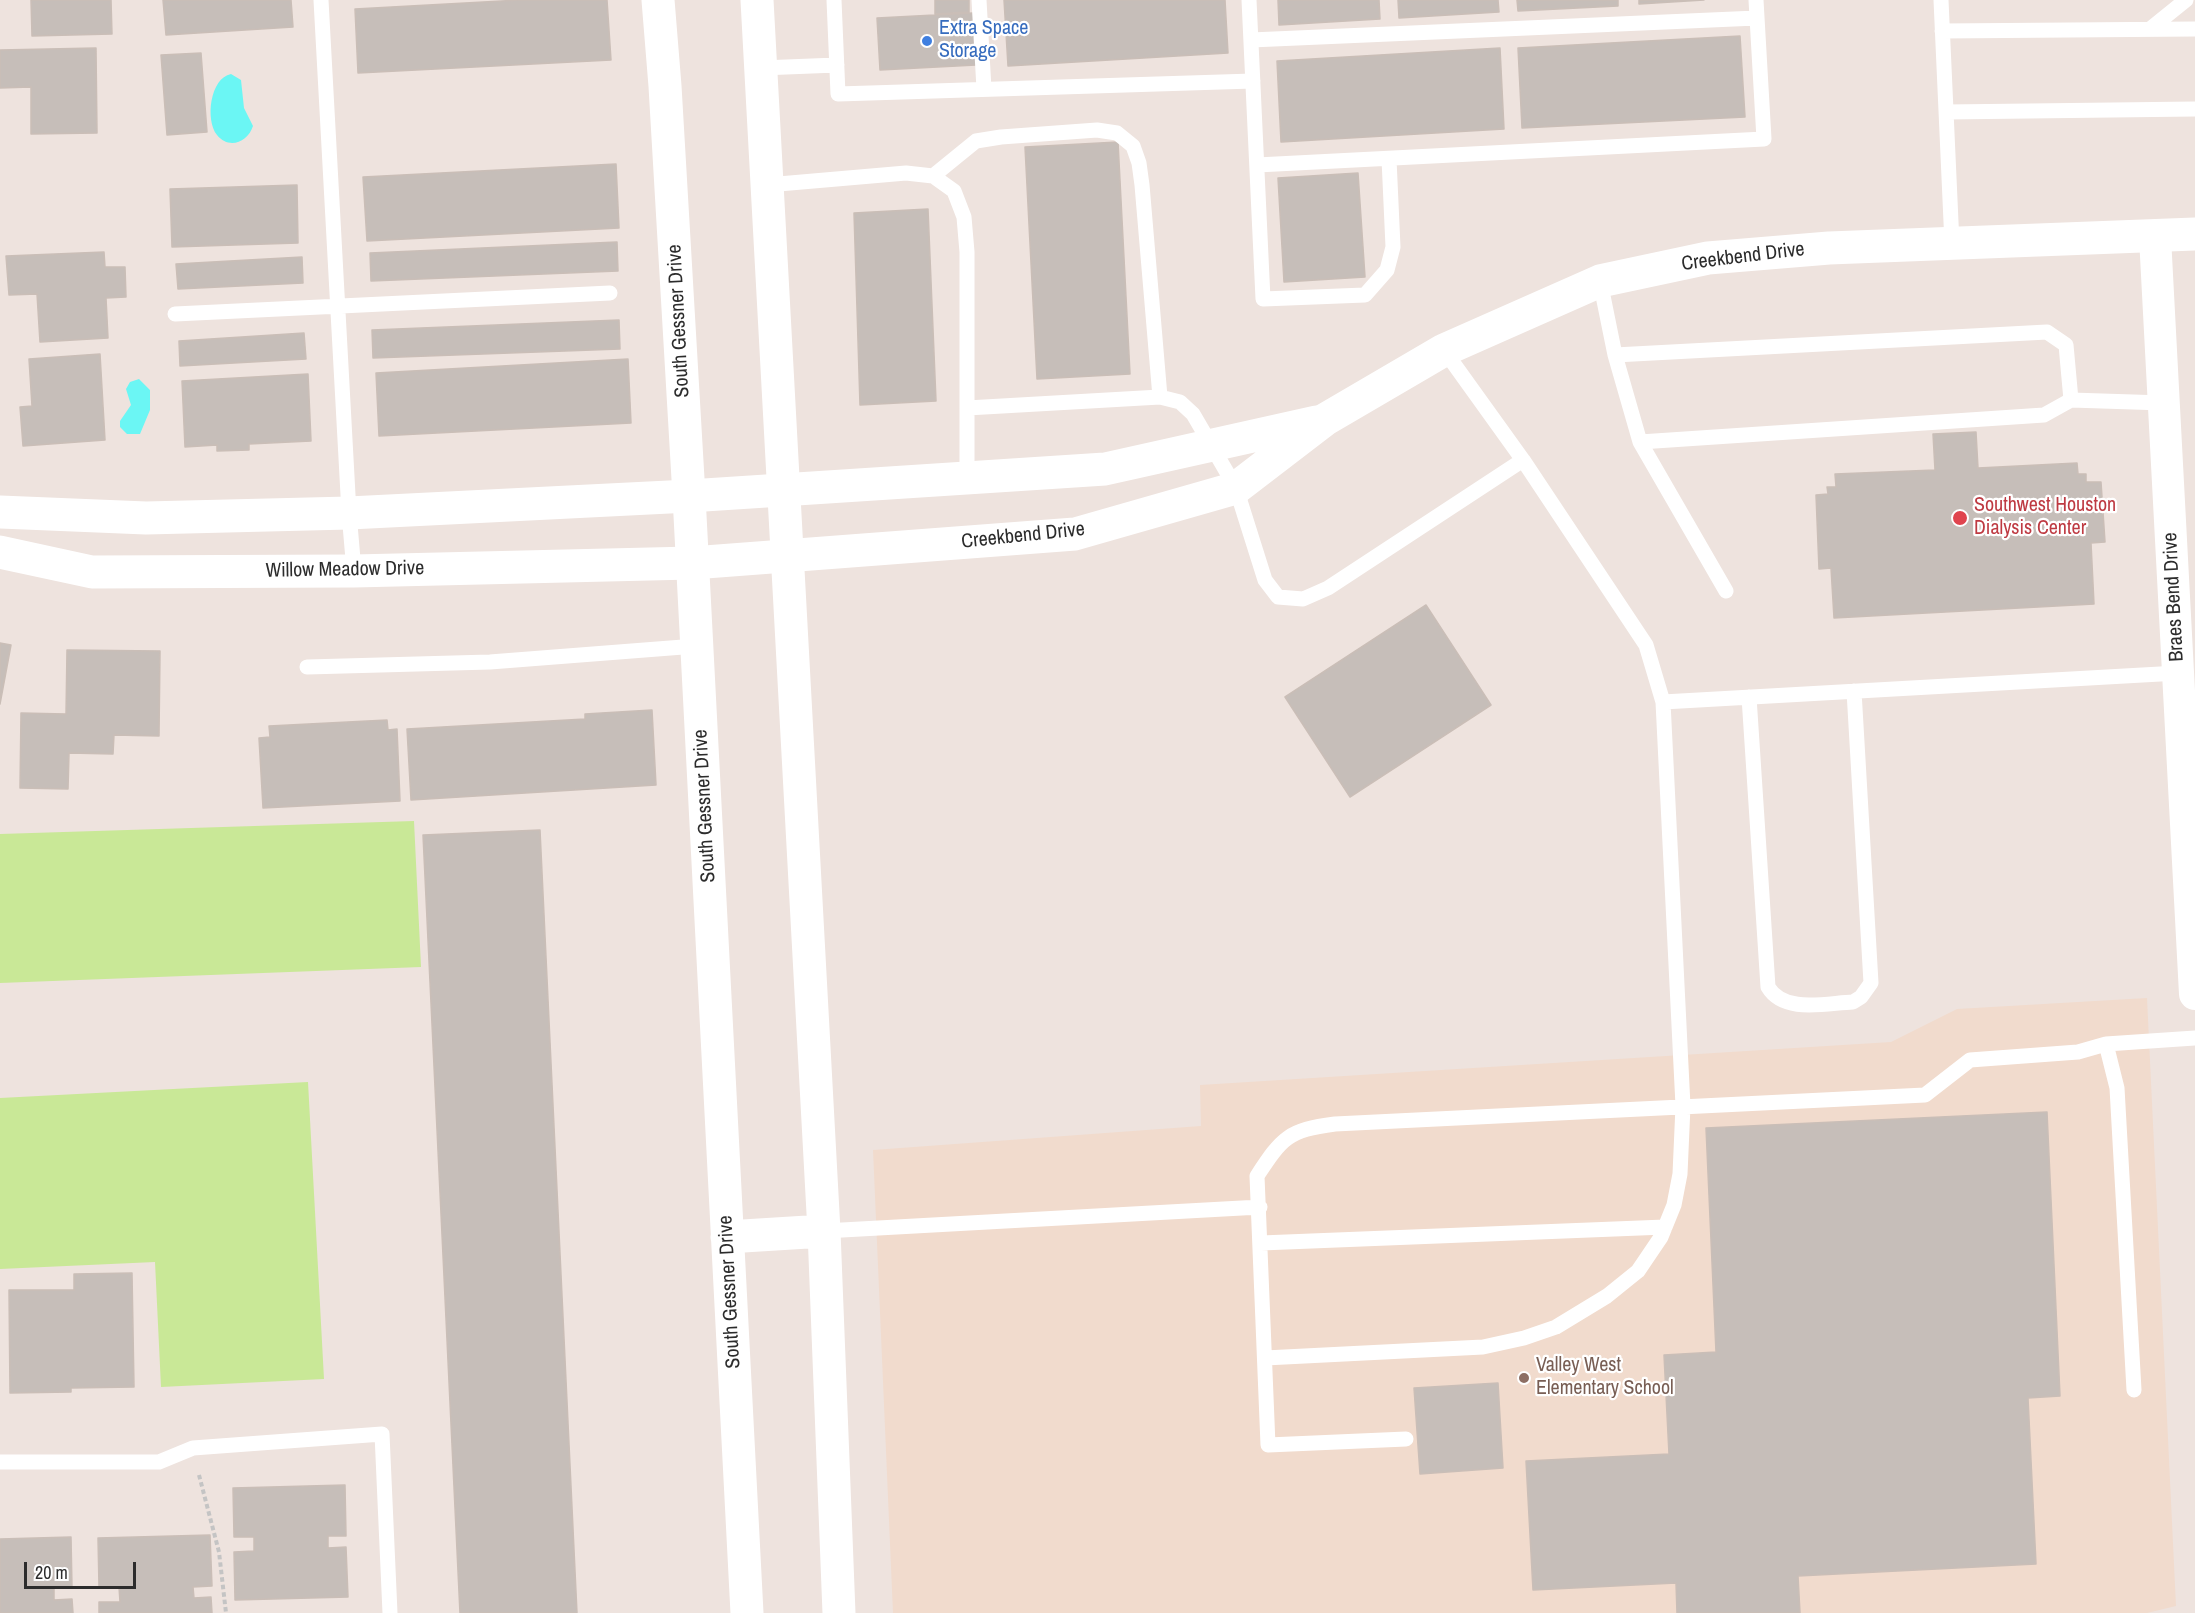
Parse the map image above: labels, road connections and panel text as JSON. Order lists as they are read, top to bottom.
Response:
{
  "streets": {
    "street": [
      "Creekbend Drive",
      "South Gessner Drive",
      "Willow Meadow Drive",
      "Braes Bend Drive"
    ]
  },
  "crossings": [
    ["Creekbend Drive", "South Gessner Drive"],
    ["Creekbend Drive", "Willow Meadow Drive"],
    ["Creekbend Drive", "Braes Bend Drive"],
    ["South Gessner Drive", "Willow Meadow Drive"]
  ],
  "places": ["Extra Space Storage", "Southwest Houston Dialysis Center", "Valley West Elementary School"],
  "scale_bar": "20 m"
}
